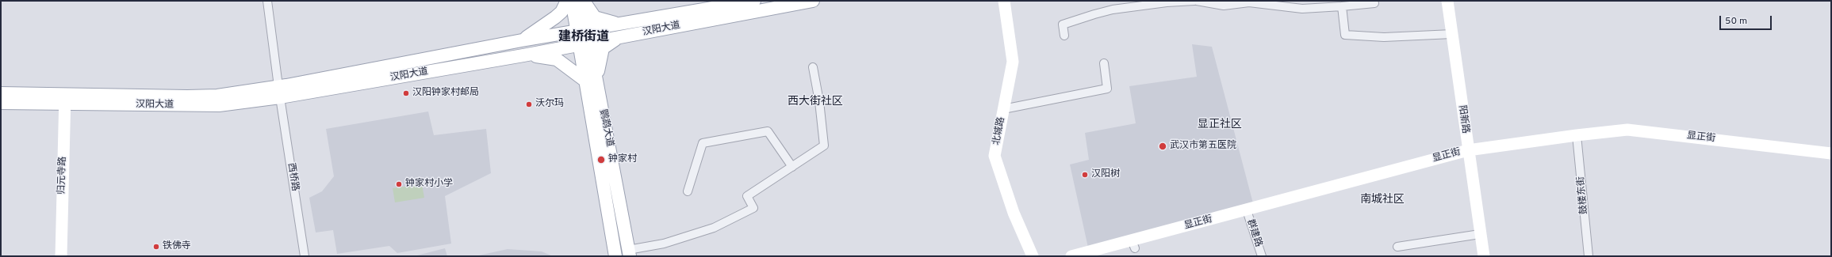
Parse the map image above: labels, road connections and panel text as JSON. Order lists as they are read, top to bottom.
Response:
{
  "streets": {
    "main road": ["汉阳大道", "鹦鹉大道"],
    "street": [
      "阳新路",
      "北城路",
      "显正街",
      "归元寺路",
      "西桥路",
      "鼓楼东街",
      "群建路"
    ]
  },
  "crossings": [
    ["汉阳大道", "鹦鹉大道"],
    ["汉阳大道", "归元寺路"],
    ["汉阳大道", "西桥路"],
    ["阳新路", "显正街"],
    ["显正街", "鼓楼东街"],
    ["显正街", "群建路"]
  ],
  "districts": [
    "建桥街道",
    "西大街社区",
    "显正社区",
    "南城社区"
  ],
  "places": [
    "汉阳钟家村邮局",
    "沃尔玛",
    "武汉市第五医院",
    "钟家村",
    "汉阳树",
    "钟家村小学",
    "铁佛寺"
  ],
  "scale_bar": "50 m"
}
